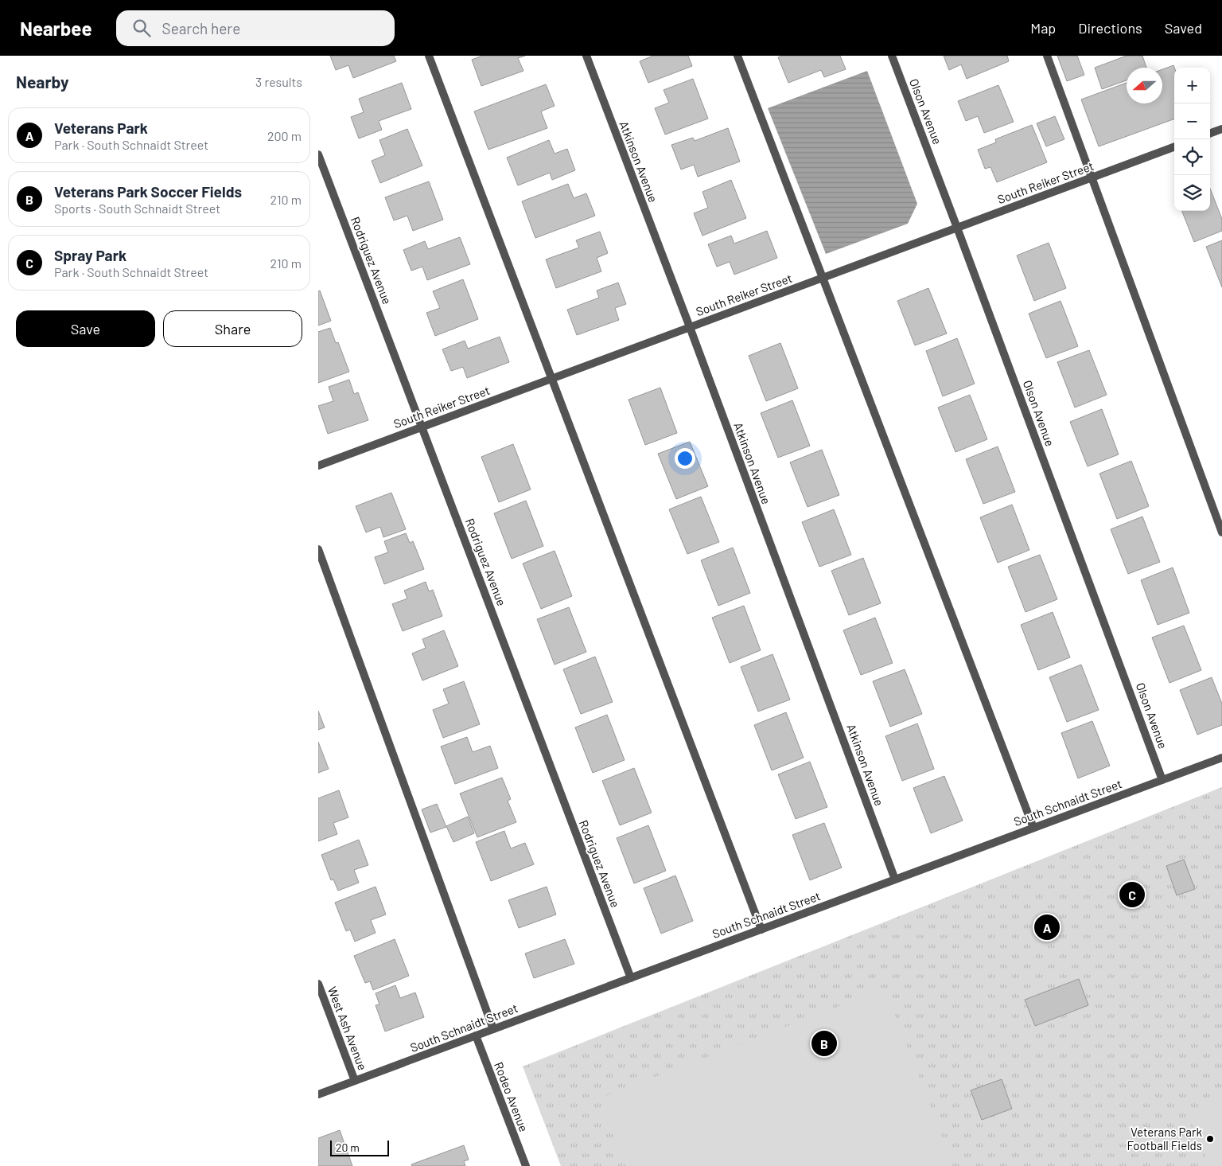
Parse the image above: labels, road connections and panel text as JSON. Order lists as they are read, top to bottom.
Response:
{
  "streets": {
    "street": [
      "Olson Avenue",
      "Atkinson Avenue",
      "South Reiker Street",
      "Rodriguez Avenue",
      "South Schnaidt Street",
      "West Ash Avenue",
      "Rodeo Avenue"
    ]
  },
  "crossings": [
    ["Olson Avenue", "South Reiker Street"],
    ["Olson Avenue", "South Schnaidt Street"],
    ["Atkinson Avenue", "South Reiker Street"],
    ["Atkinson Avenue", "South Schnaidt Street"],
    ["South Reiker Street", "Rodriguez Avenue"],
    ["Rodriguez Avenue", "South Schnaidt Street"],
    ["South Schnaidt Street", "West Ash Avenue"],
    ["South Schnaidt Street", "Rodeo Avenue"]
  ],
  "places": ["Veterans Park Football Fields"],
  "scale_bar": "20 m",
  "north": "left",
  "page": {
    "header": "Nearbee",
    "search": "Search here",
    "nav": ["Map", "Directions", "Saved"],
    "heading": ["Nearby", "3 results"],
    "map_buttons": ["+", "−"],
    "list": [
      {
        "mark": "A",
        "name": "Veterans Park",
        "note": "Park · South Schnaidt Street",
        "value": "200 m"
      },
      {
        "mark": "B",
        "name": "Veterans Park Soccer Fields",
        "note": "Sports · South Schnaidt Street",
        "value": "210 m"
      },
      {
        "mark": "C",
        "name": "Spray Park",
        "note": "Park · South Schnaidt Street",
        "value": "210 m"
      }
    ],
    "buttons": ["Save", "Share"],
    "pins": ["C", "A", "B"],
    "scale": "20 m"
  }
}
